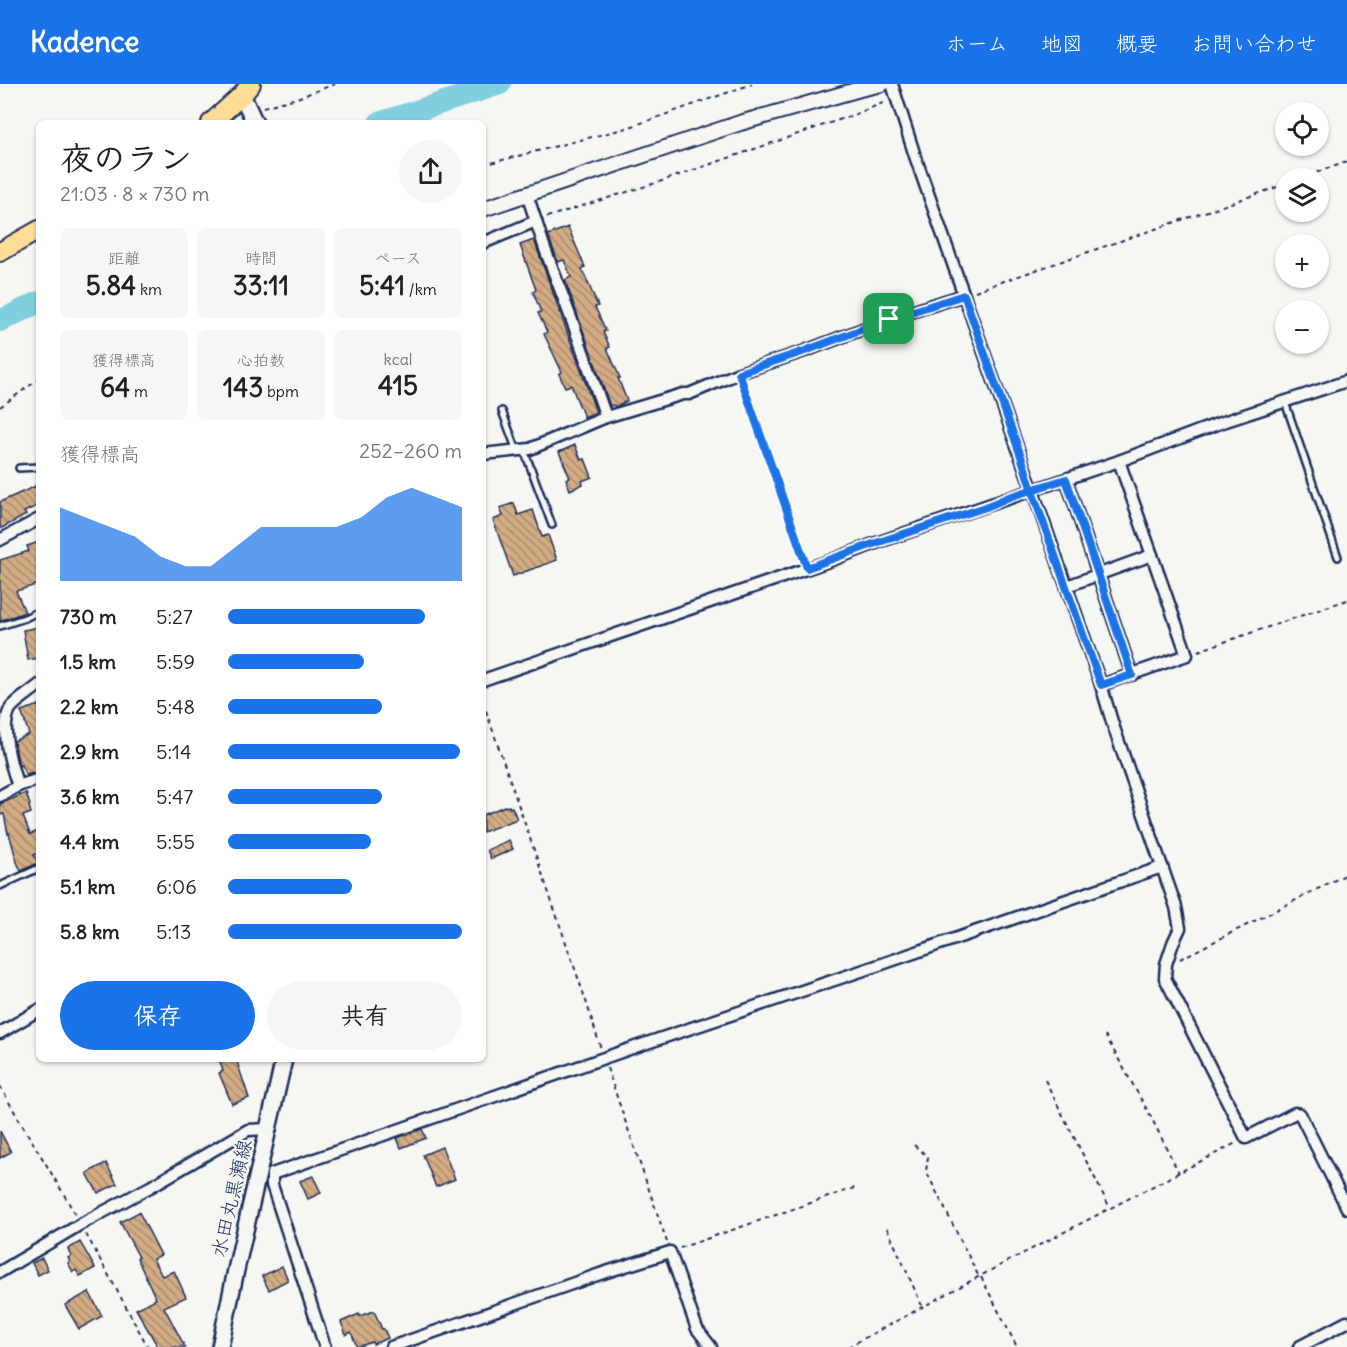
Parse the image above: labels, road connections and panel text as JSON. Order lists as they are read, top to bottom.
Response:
{
  "streets": {
    "main road": ["水田丸黒瀬線"]
  },
  "page": {
    "header": "Kadence",
    "nav": [
      "ホーム",
      "地図",
      "概要",
      "お問い合わせ"
    ],
    "map_buttons": ["+", "−"],
    "heading": ["夜のラン", "21:03 · 8 × 730 m"],
    "stats": [
      ["距離", "5.84 km"],
      ["時間", "33:11"],
      ["ペース", "5:41 /km"],
      ["獲得標高", "64 m"],
      ["心拍数", "143 bpm"],
      ["kcal", "415"]
    ],
    "chart": ["獲得標高", "252–260 m"],
    "list": [
      {
        "name": "730 m",
        "note": "5:27"
      },
      {
        "name": "1.5 km",
        "note": "5:59"
      },
      {
        "name": "2.2 km",
        "note": "5:48"
      },
      {
        "name": "2.9 km",
        "note": "5:14"
      },
      {
        "name": "3.6 km",
        "note": "5:47"
      },
      {
        "name": "4.4 km",
        "note": "5:55"
      },
      {
        "name": "5.1 km",
        "note": "6:06"
      },
      {
        "name": "5.8 km",
        "note": "5:13"
      }
    ],
    "buttons": ["保存", "共有"]
  }
}
